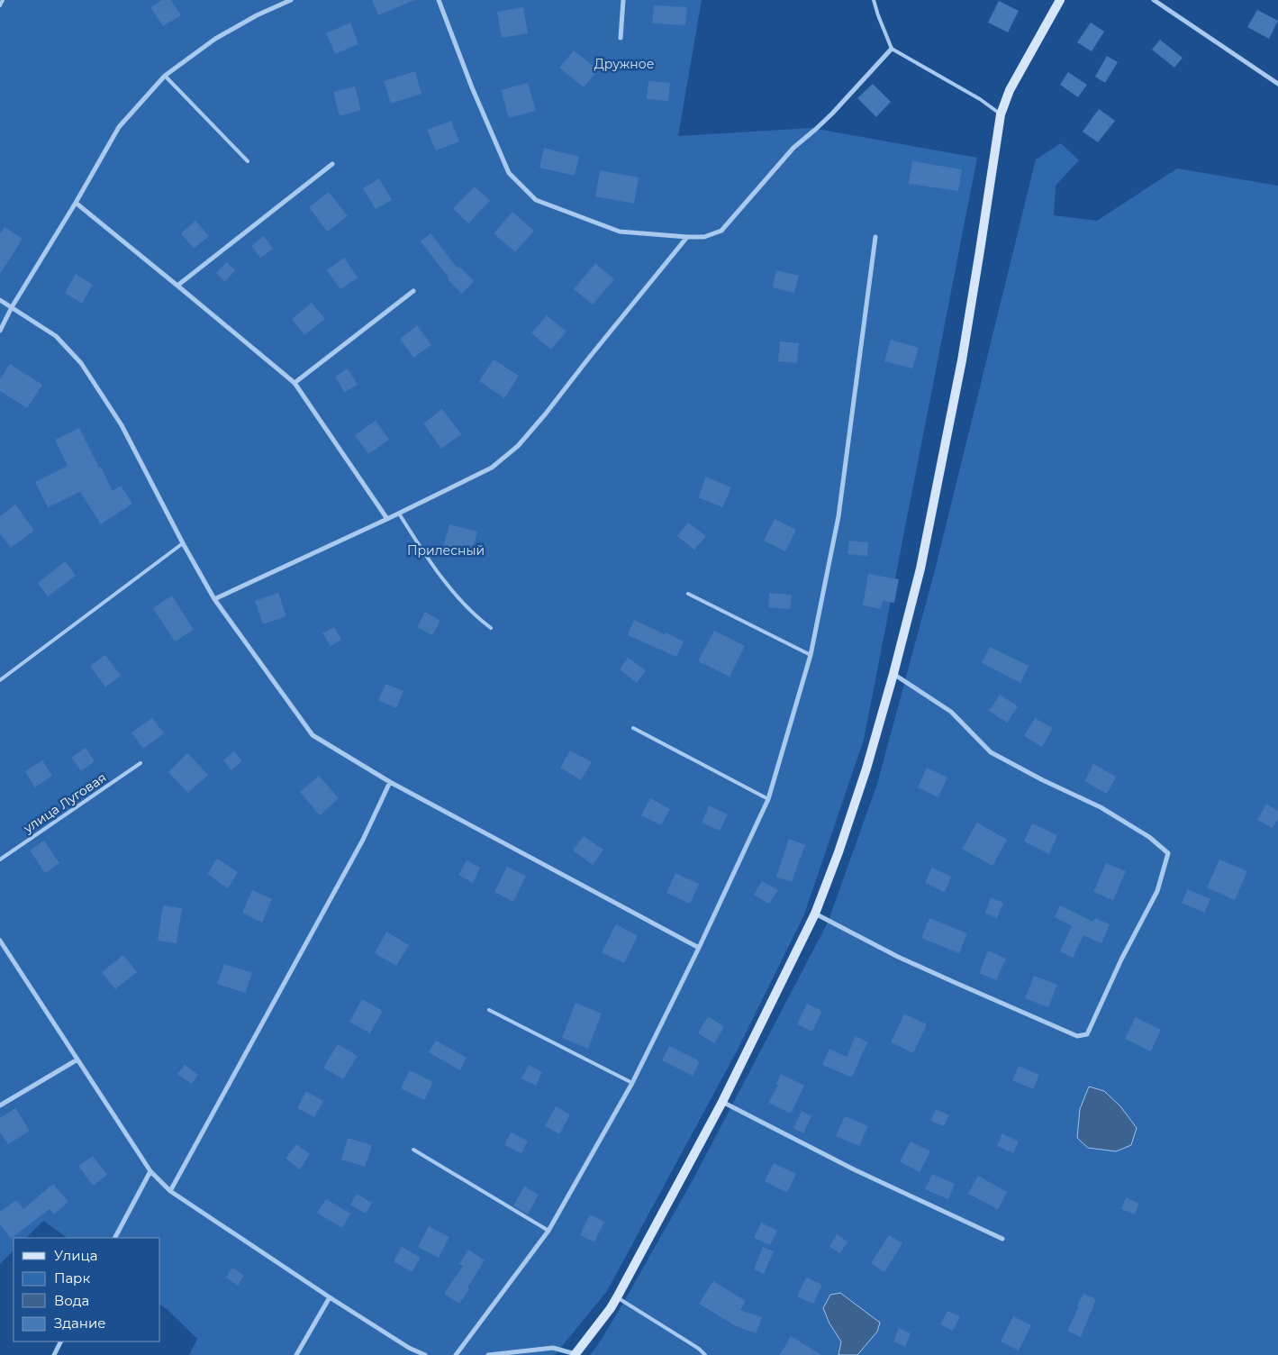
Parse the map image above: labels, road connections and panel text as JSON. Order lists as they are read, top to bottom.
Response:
{
  "streets": {
    "lane": ["улица Луговая"]
  },
  "parks": ["Дружное", "Прилесный"],
  "legend": [
    "Улица",
    "Парк",
    "Вода",
    "Здание"
  ]
}
